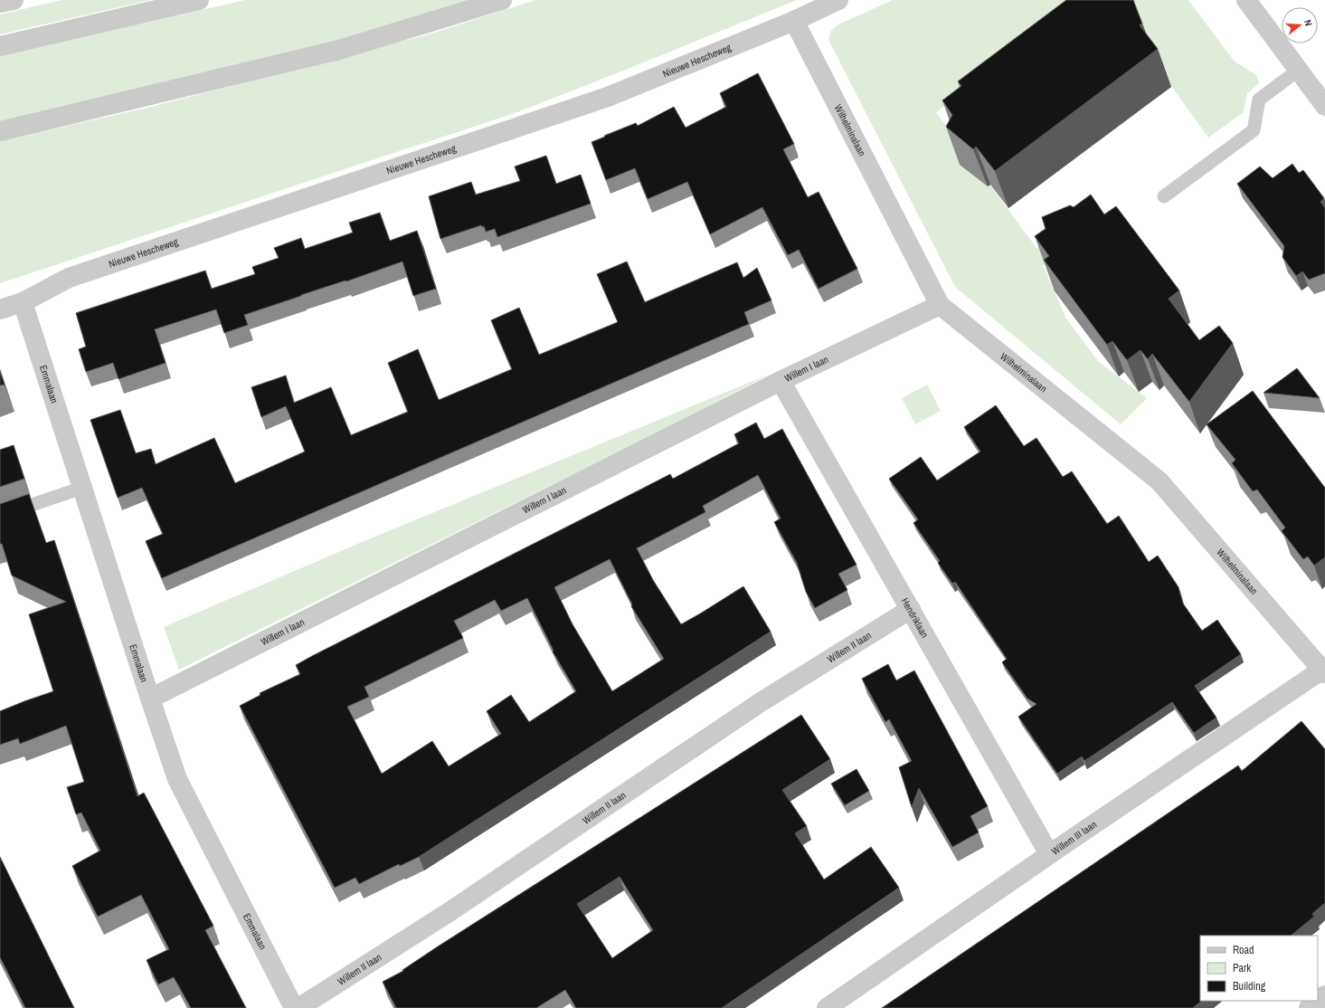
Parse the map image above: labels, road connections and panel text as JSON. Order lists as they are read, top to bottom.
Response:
{
  "streets": {
    "street": [
      "Nieuwe Hescheweg",
      "Wilhelminalaan",
      "Willem I laan",
      "Emmalaan",
      "Hendriklaan",
      "Willem II laan",
      "Willem III laan"
    ]
  },
  "crossings": [
    ["Nieuwe Hescheweg", "Wilhelminalaan"],
    ["Nieuwe Hescheweg", "Emmalaan"],
    ["Wilhelminalaan", "Willem I laan"],
    ["Wilhelminalaan", "Willem III laan"],
    ["Willem I laan", "Emmalaan"],
    ["Willem I laan", "Hendriklaan"],
    ["Hendriklaan", "Willem II laan"],
    ["Hendriklaan", "Willem III laan"]
  ],
  "legend": ["Road", "Park", "Building"],
  "north": "right"
}
